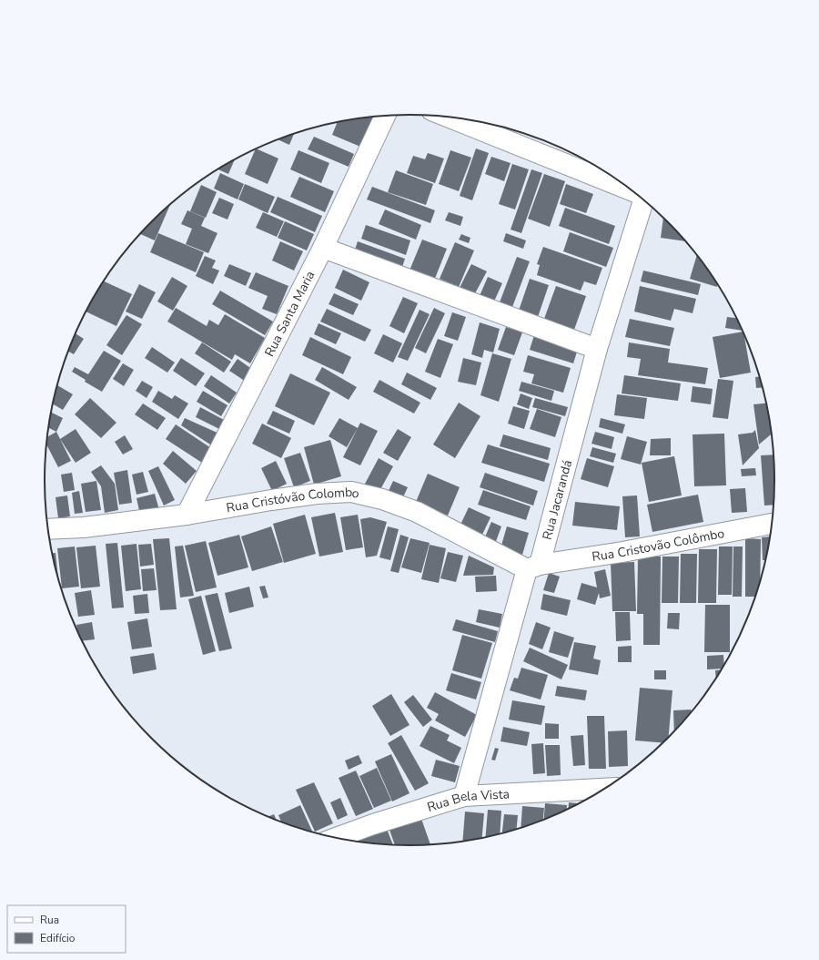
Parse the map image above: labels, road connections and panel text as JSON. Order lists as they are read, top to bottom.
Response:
{
  "streets": {
    "street": [
      "Rua Santa Maria",
      "Rua Jacarandá",
      "Rua Cristóvão Colombo",
      "Rua Cristovão Colômbo",
      "Rua Bela Vista"
    ]
  },
  "crossings": [
    ["Rua Santa Maria", "Rua Cristóvão Colombo"],
    ["Rua Jacarandá", "Rua Cristóvão Colombo"],
    ["Rua Jacarandá", "Rua Cristovão Colômbo"],
    ["Rua Jacarandá", "Rua Bela Vista"],
    ["Rua Cristóvão Colombo", "Rua Cristovão Colômbo"]
  ],
  "legend": ["Rua", "Edifício"]
}
